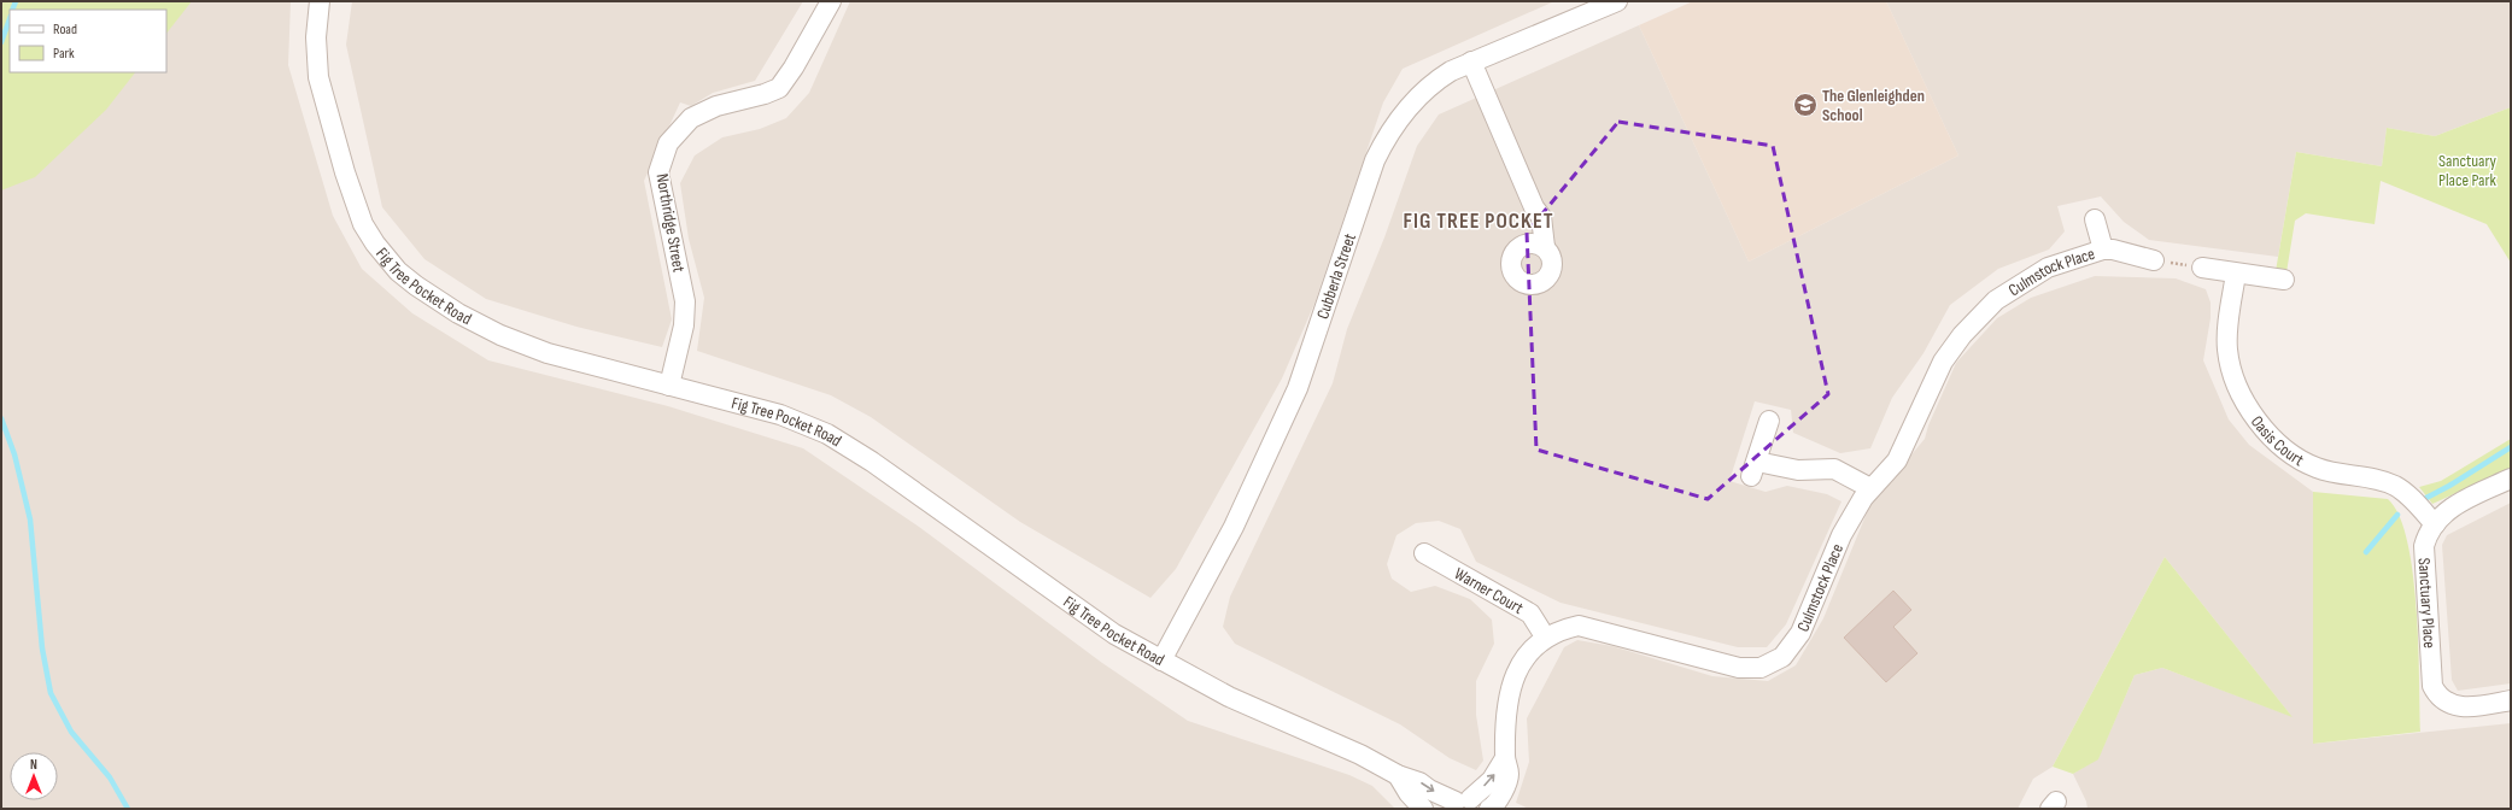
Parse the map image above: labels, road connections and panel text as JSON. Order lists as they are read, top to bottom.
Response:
{
  "streets": {
    "street": [
      "Northridge Street",
      "Culmstock Place",
      "Cubberla Street",
      "Fig Tree Pocket Road",
      "Oasis Court",
      "Warner Court",
      "Sanctuary Place"
    ]
  },
  "crossings": [
    ["Northridge Street", "Fig Tree Pocket Road"],
    ["Culmstock Place", "Warner Court"],
    ["Cubberla Street", "Fig Tree Pocket Road"],
    ["Oasis Court", "Sanctuary Place"]
  ],
  "districts": ["FIG TREE POCKET"],
  "parks": ["Sanctuary Place Park"],
  "places": {
    "school or university": ["The Glenleighden School"]
  },
  "legend": ["Road", "Park"],
  "north": "top"
}
